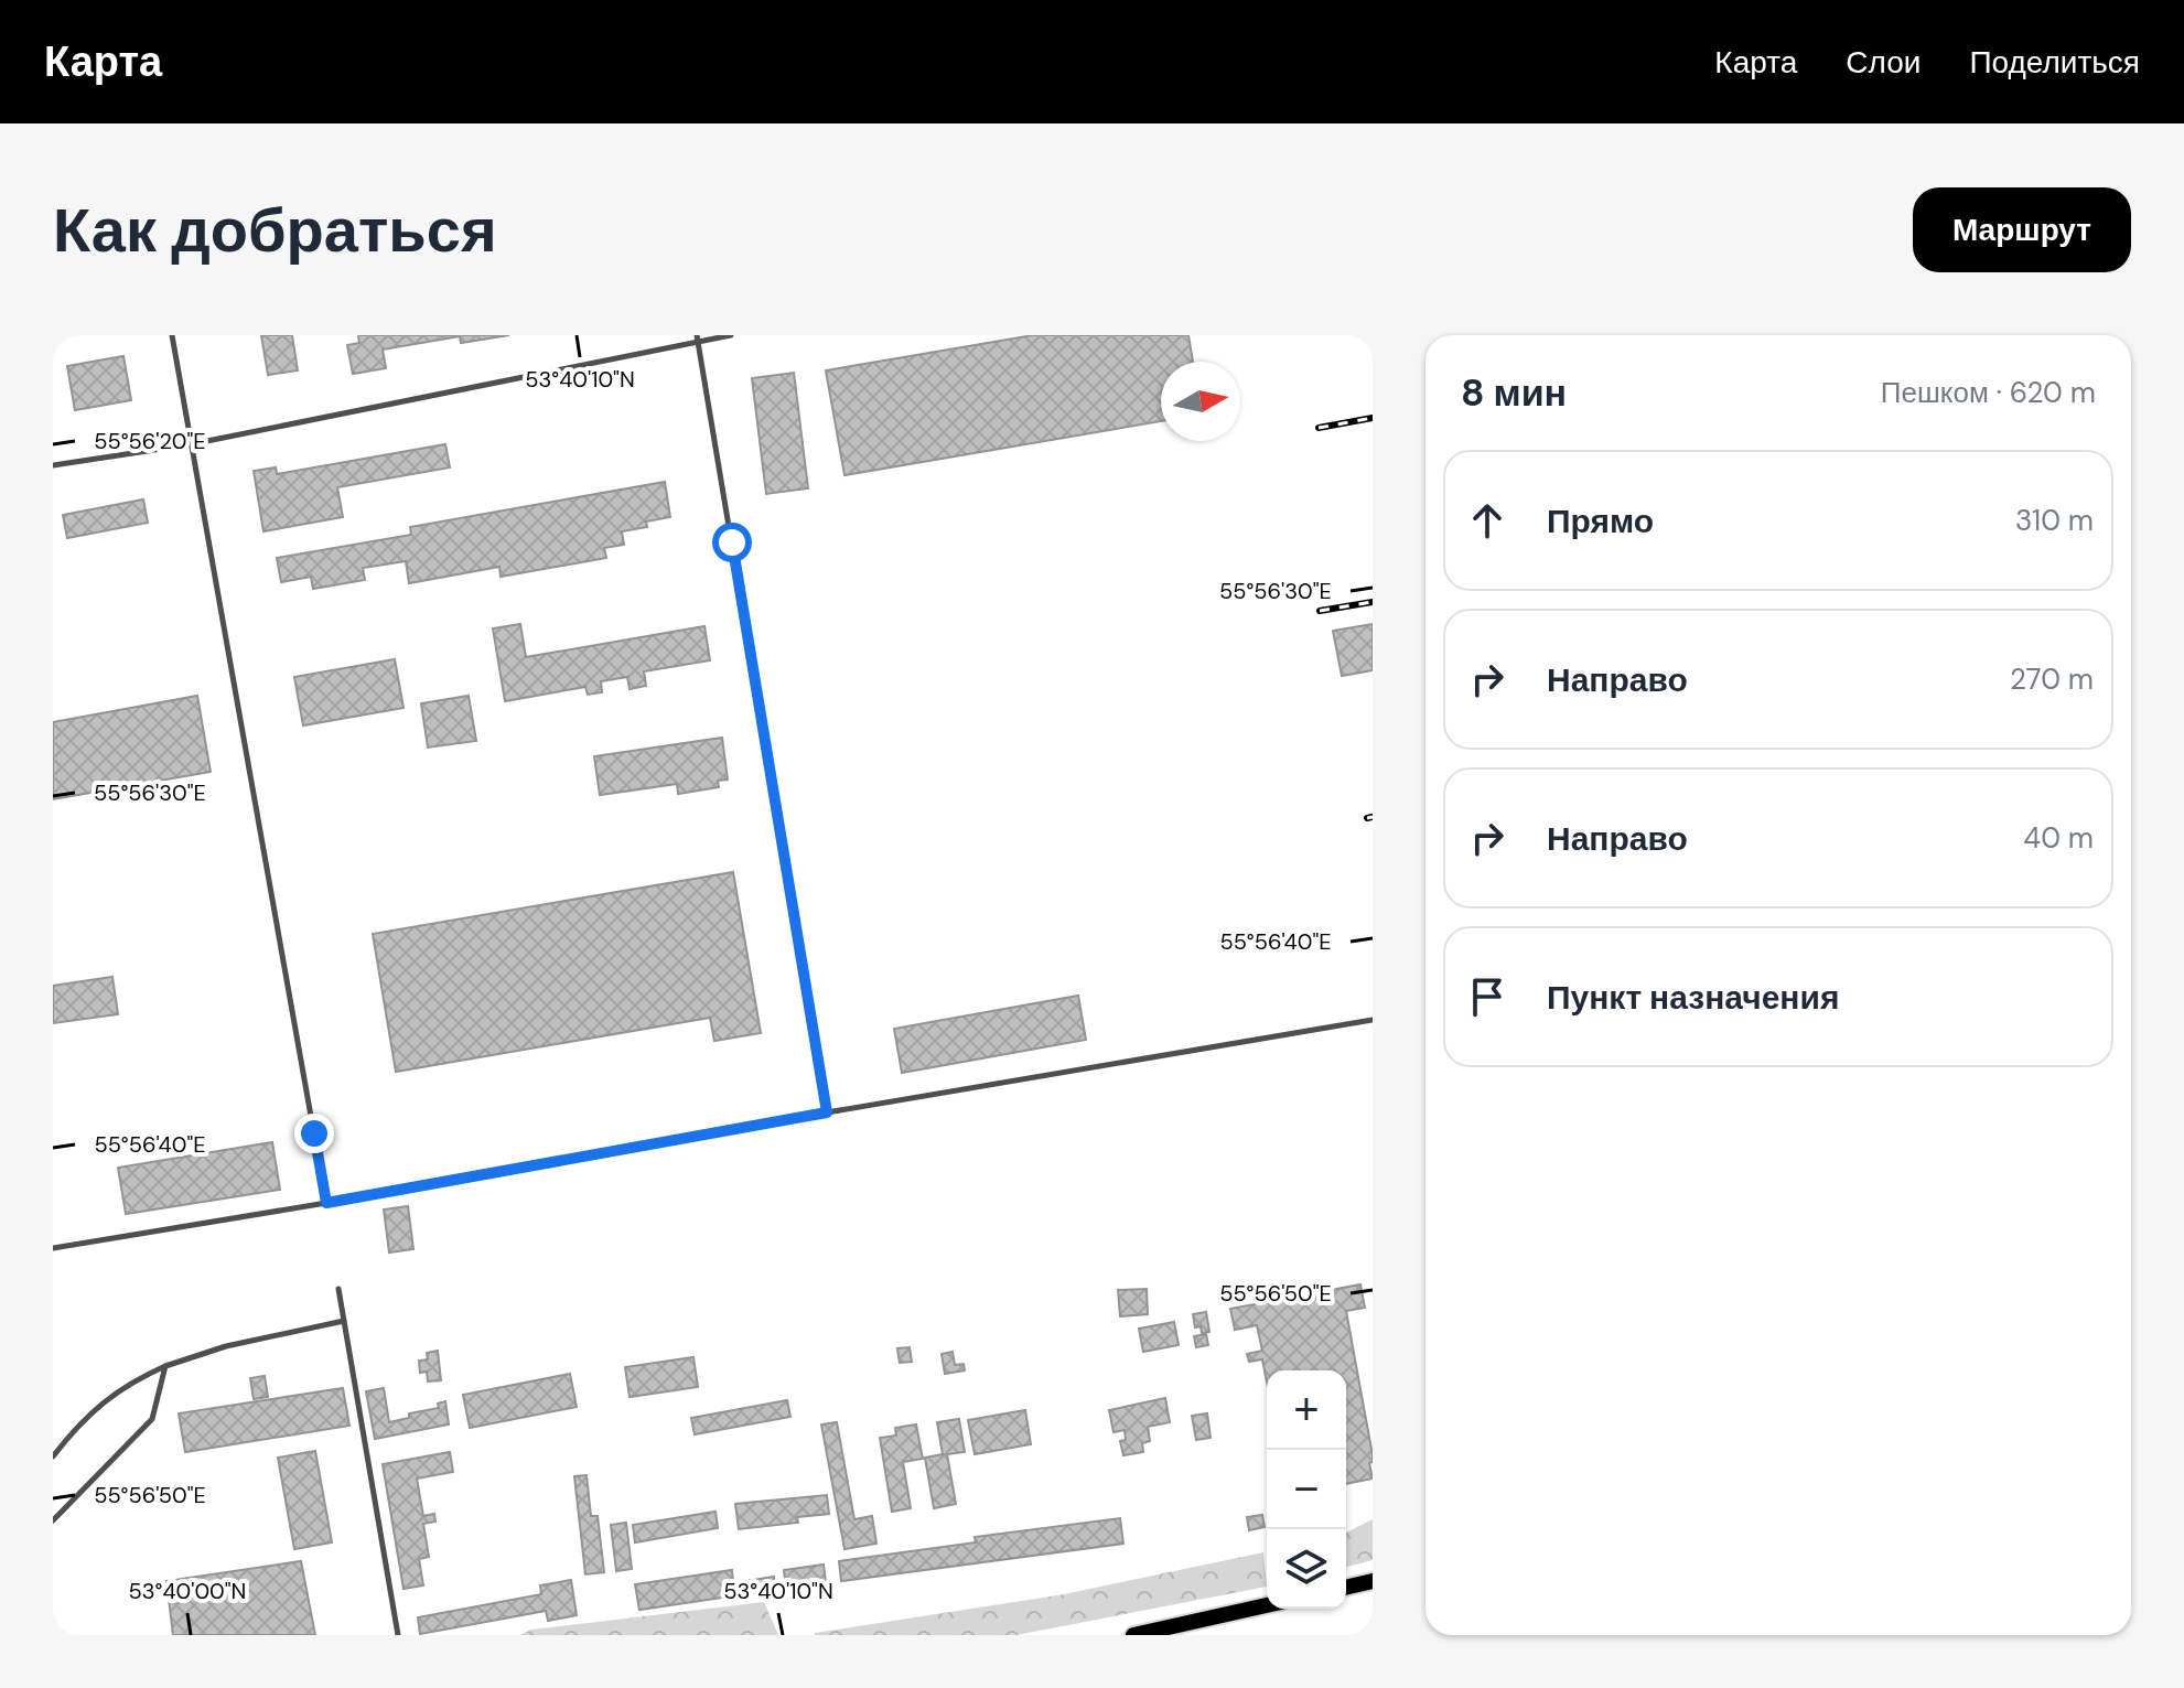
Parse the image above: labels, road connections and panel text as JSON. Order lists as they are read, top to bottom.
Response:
{
  "north": "right",
  "page": {
    "header": "Карта",
    "nav": ["Карта", "Слои", "Поделиться"],
    "buttons": "Маршрут",
    "title": "Как добраться",
    "heading": ["8 мин", "Пешком · 620 m"],
    "list": [
      ["Прямо", "310 m"],
      ["Направо", "270 m"],
      ["Направо", "40 m"],
      "Пункт назначения"
    ],
    "map_buttons": ["+", "−"]
  },
  "coordinates": [
    "53°40'10\"N",
    "55°56'20\"E",
    "55°56'30\"E",
    "55°56'40\"E",
    "55°56'50\"E",
    "53°40'00\"N"
  ]
}
